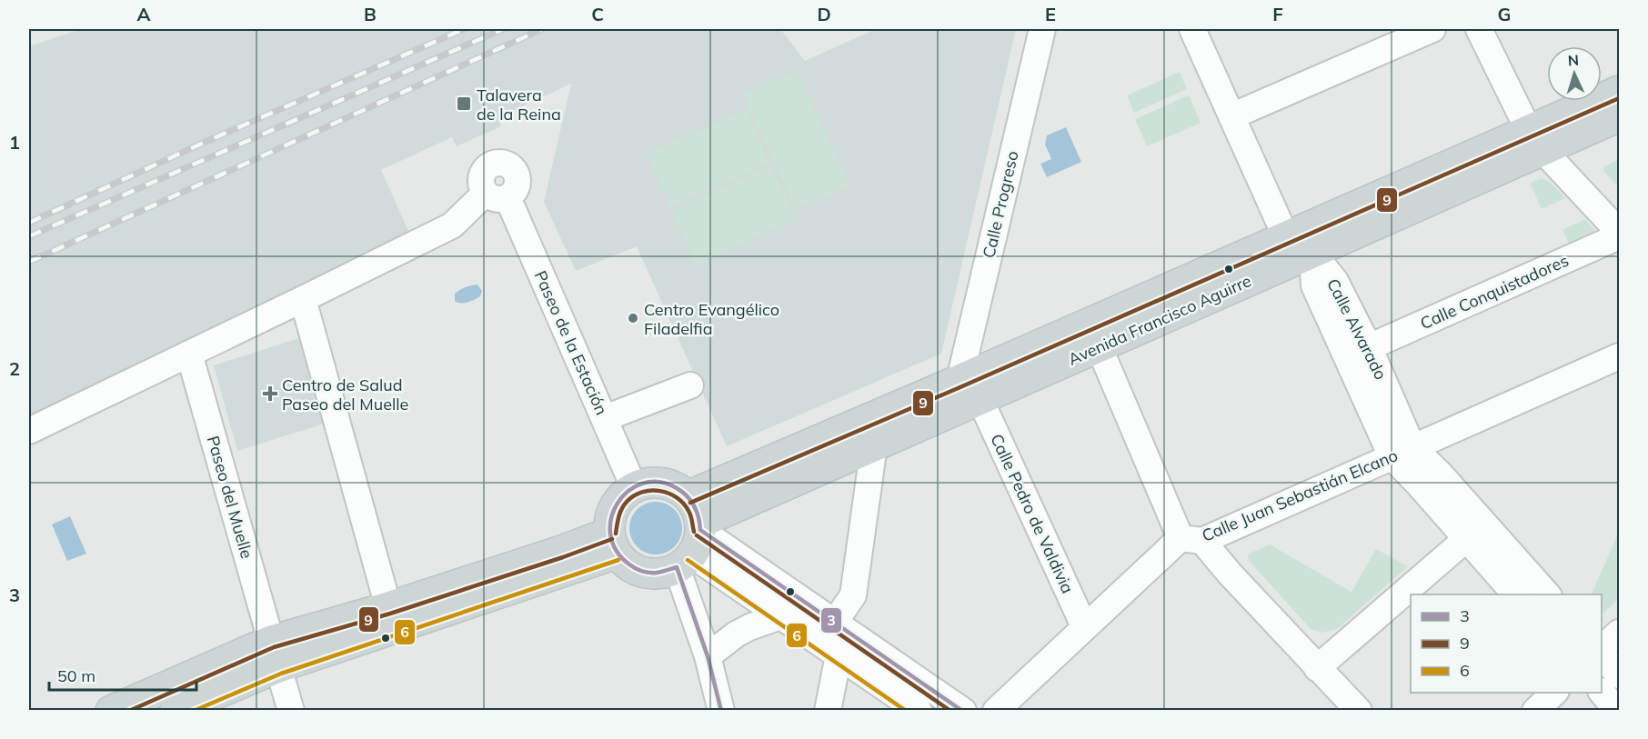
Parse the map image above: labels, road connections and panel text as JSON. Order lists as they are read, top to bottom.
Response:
{
  "streets": {
    "main road": ["Avenida Francisco Aguirre"],
    "street": [
      "Calle Progreso",
      "Calle Conquistadores",
      "Calle Alvarado",
      "Paseo de la Estación",
      "Calle Juan Sebastián Elcano",
      "Paseo del Muelle",
      "Calle Pedro de Valdivia"
    ]
  },
  "crossings": [
    ["Calle Progreso", "Avenida Francisco Aguirre"],
    ["Calle Progreso", "Calle Pedro de Valdivia"],
    ["Calle Conquistadores", "Calle Alvarado"],
    ["Avenida Francisco Aguirre", "Calle Alvarado"],
    ["Avenida Francisco Aguirre", "Paseo de la Estación"],
    ["Avenida Francisco Aguirre", "Calle Pedro de Valdivia"],
    ["Calle Alvarado", "Calle Juan Sebastián Elcano"],
    ["Calle Juan Sebastián Elcano", "Calle Pedro de Valdivia"]
  ],
  "places": {
    "transit": ["Talavera de la Reina"],
    "other": ["Centro Evangélico Filadelfia"],
    "health": ["Centro de Salud Paseo del Muelle"]
  },
  "lines": ["transit line 9", "transit line 3", "transit line 6"],
  "legend": ["3", "9", "6"],
  "scale_bar": "50 m",
  "north": "top",
  "grid": {
    "columns": [
      "A",
      "B",
      "C",
      "D",
      "E",
      "F",
      "G"
    ],
    "rows": ["1", "2", "3"]
  }
}
